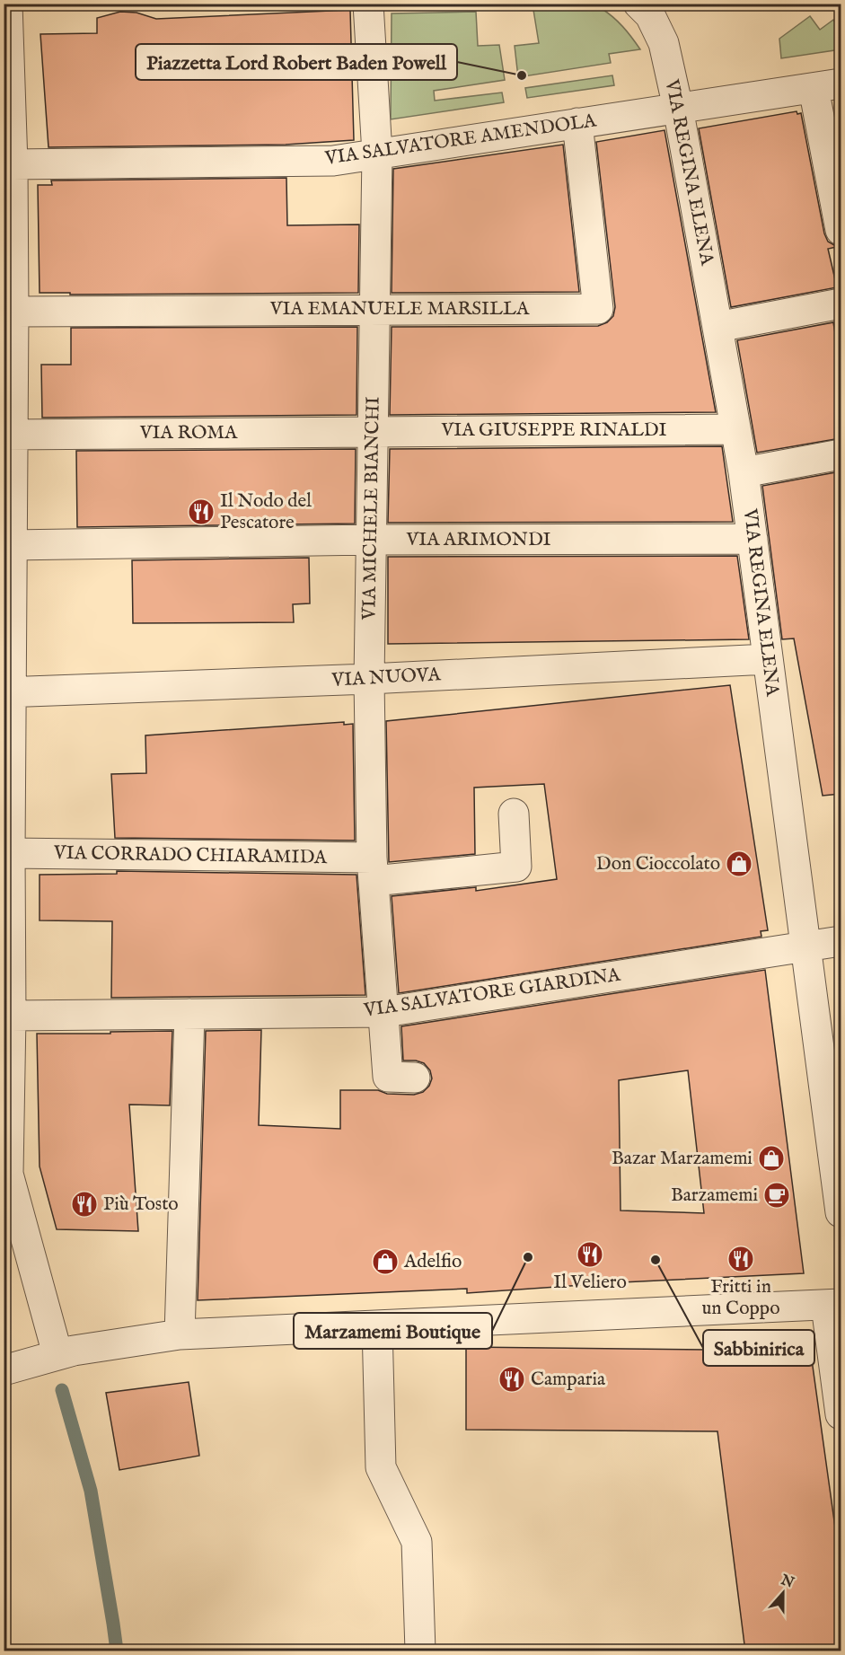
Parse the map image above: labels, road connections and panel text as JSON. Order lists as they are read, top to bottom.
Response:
{
  "streets": {
    "street": [
      "VIA SALVATORE AMENDOLA",
      "VIA REGINA ELENA",
      "VIA EMANUELE MARSILLA",
      "VIA GIUSEPPE RINALDI",
      "VIA ROMA",
      "VIA MICHELE BIANCHI",
      "VIA ARIMONDI",
      "VIA NUOVA",
      "VIA CORRADO CHIARAMIDA",
      "VIA SALVATORE GIARDINA"
    ]
  },
  "crossings": [
    ["VIA SALVATORE AMENDOLA", "VIA REGINA ELENA"],
    ["VIA SALVATORE AMENDOLA", "VIA EMANUELE MARSILLA"],
    ["VIA SALVATORE AMENDOLA", "VIA MICHELE BIANCHI"],
    ["VIA REGINA ELENA", "VIA GIUSEPPE RINALDI"],
    ["VIA REGINA ELENA", "VIA ARIMONDI"],
    ["VIA REGINA ELENA", "VIA NUOVA"],
    ["VIA REGINA ELENA", "VIA SALVATORE GIARDINA"],
    ["VIA EMANUELE MARSILLA", "VIA MICHELE BIANCHI"],
    ["VIA GIUSEPPE RINALDI", "VIA ROMA"],
    ["VIA GIUSEPPE RINALDI", "VIA MICHELE BIANCHI"],
    ["VIA ROMA", "VIA MICHELE BIANCHI"],
    ["VIA MICHELE BIANCHI", "VIA ARIMONDI"],
    ["VIA MICHELE BIANCHI", "VIA NUOVA"],
    ["VIA MICHELE BIANCHI", "VIA CORRADO CHIARAMIDA"],
    ["VIA MICHELE BIANCHI", "VIA SALVATORE GIARDINA"]
  ],
  "places": {
    "other": ["Piazzetta Lord Robert Baden Powell", "Marzamemi Boutique", "Sabbinirica"],
    "restaurant": [
      "Il Nodo del Pescatore",
      "Più Tosto",
      "Il Veliero",
      "Fritti in un Coppo",
      "Camparia"
    ],
    "shop": ["Don Cioccolato", "Bazar Marzamemi", "Adelfio"],
    "cafe": ["Barzamemi"]
  },
  "north": "top"
}
